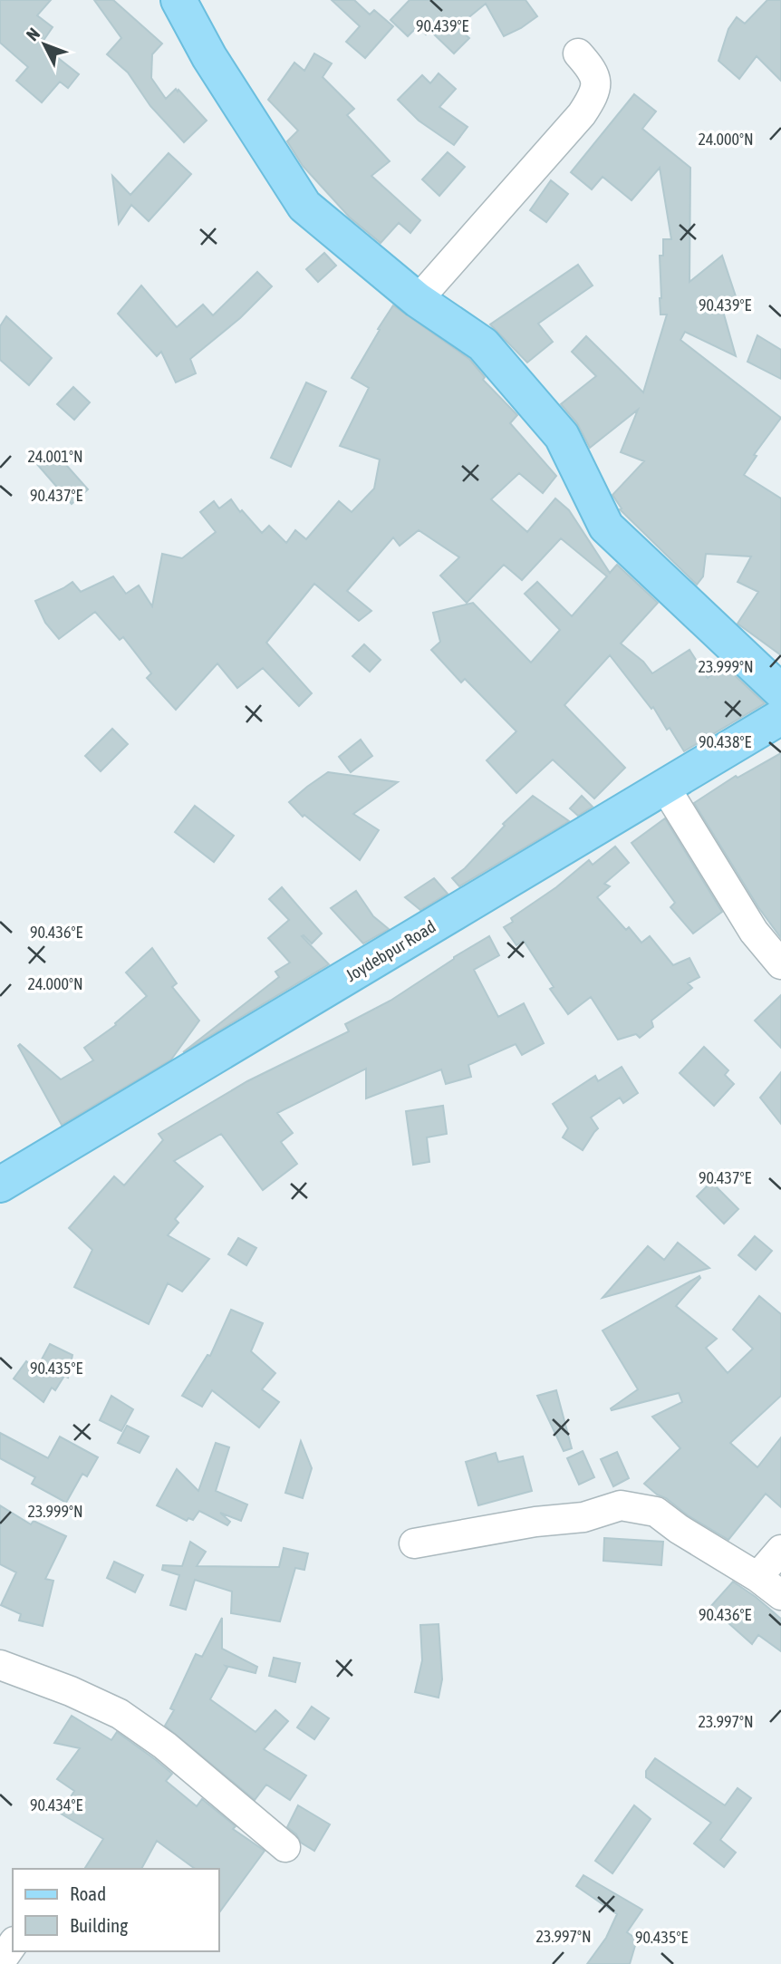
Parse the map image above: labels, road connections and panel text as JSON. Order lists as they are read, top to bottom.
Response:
{
  "streets": {
    "main road": ["Joydebpur Road"]
  },
  "legend": ["Road", "Building"],
  "north": "top left",
  "coordinates": [
    "90.439°E",
    "24.000°N",
    "24.001°N",
    "90.437°E",
    "23.999°N",
    "90.438°E",
    "90.436°E",
    "90.435°E",
    "23.997°N",
    "90.434°E"
  ]
}
